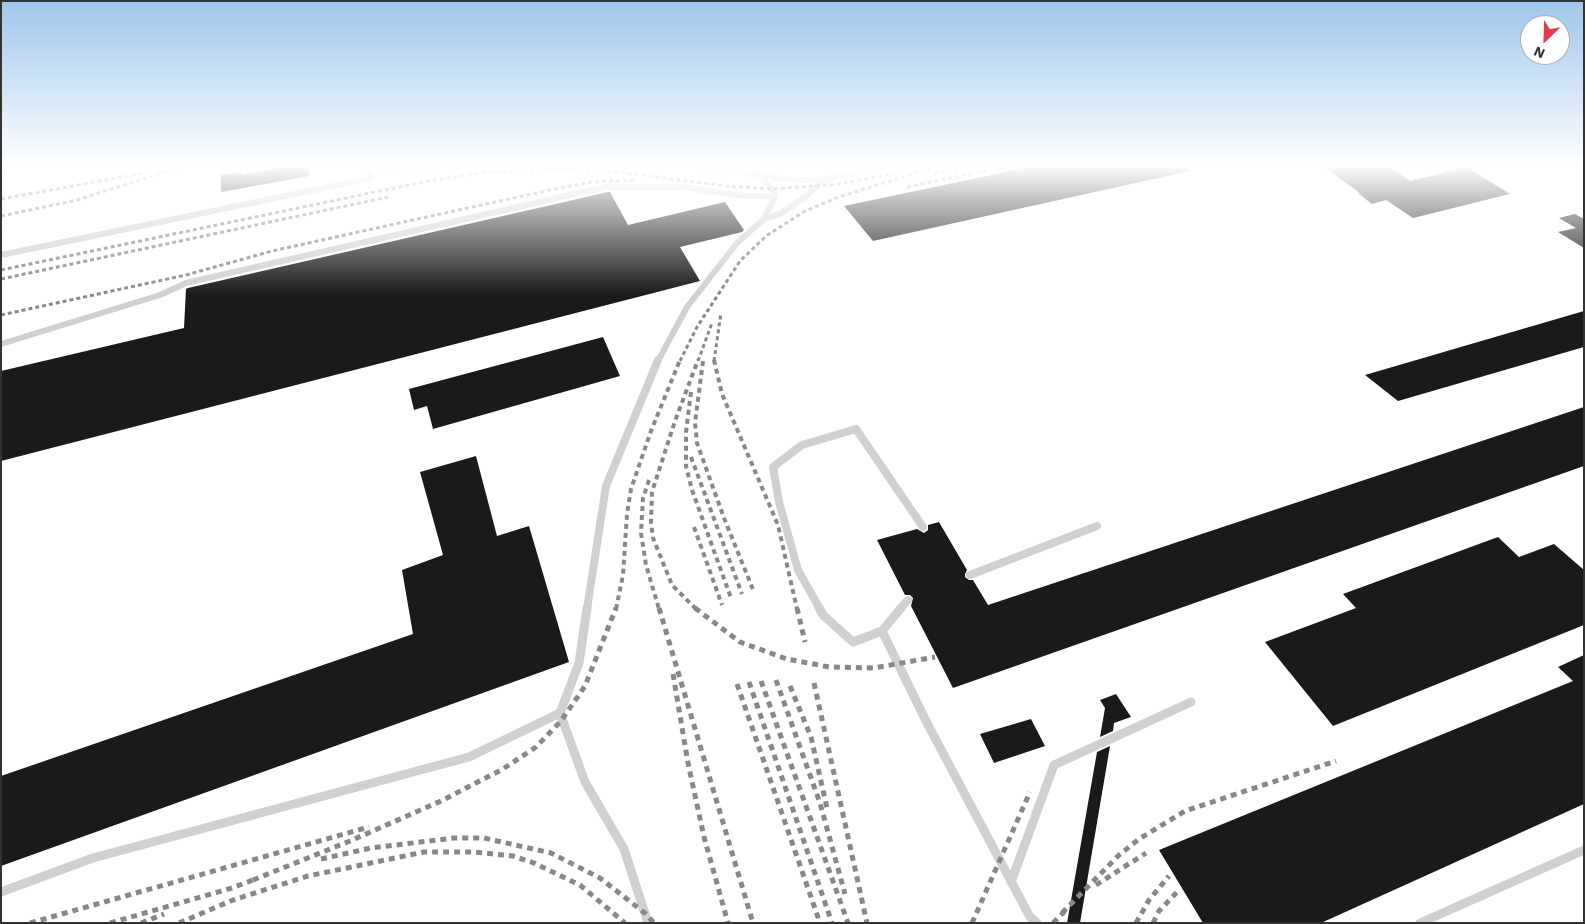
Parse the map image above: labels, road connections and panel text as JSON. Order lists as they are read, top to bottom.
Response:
{
  "north": "bottom left"
}
